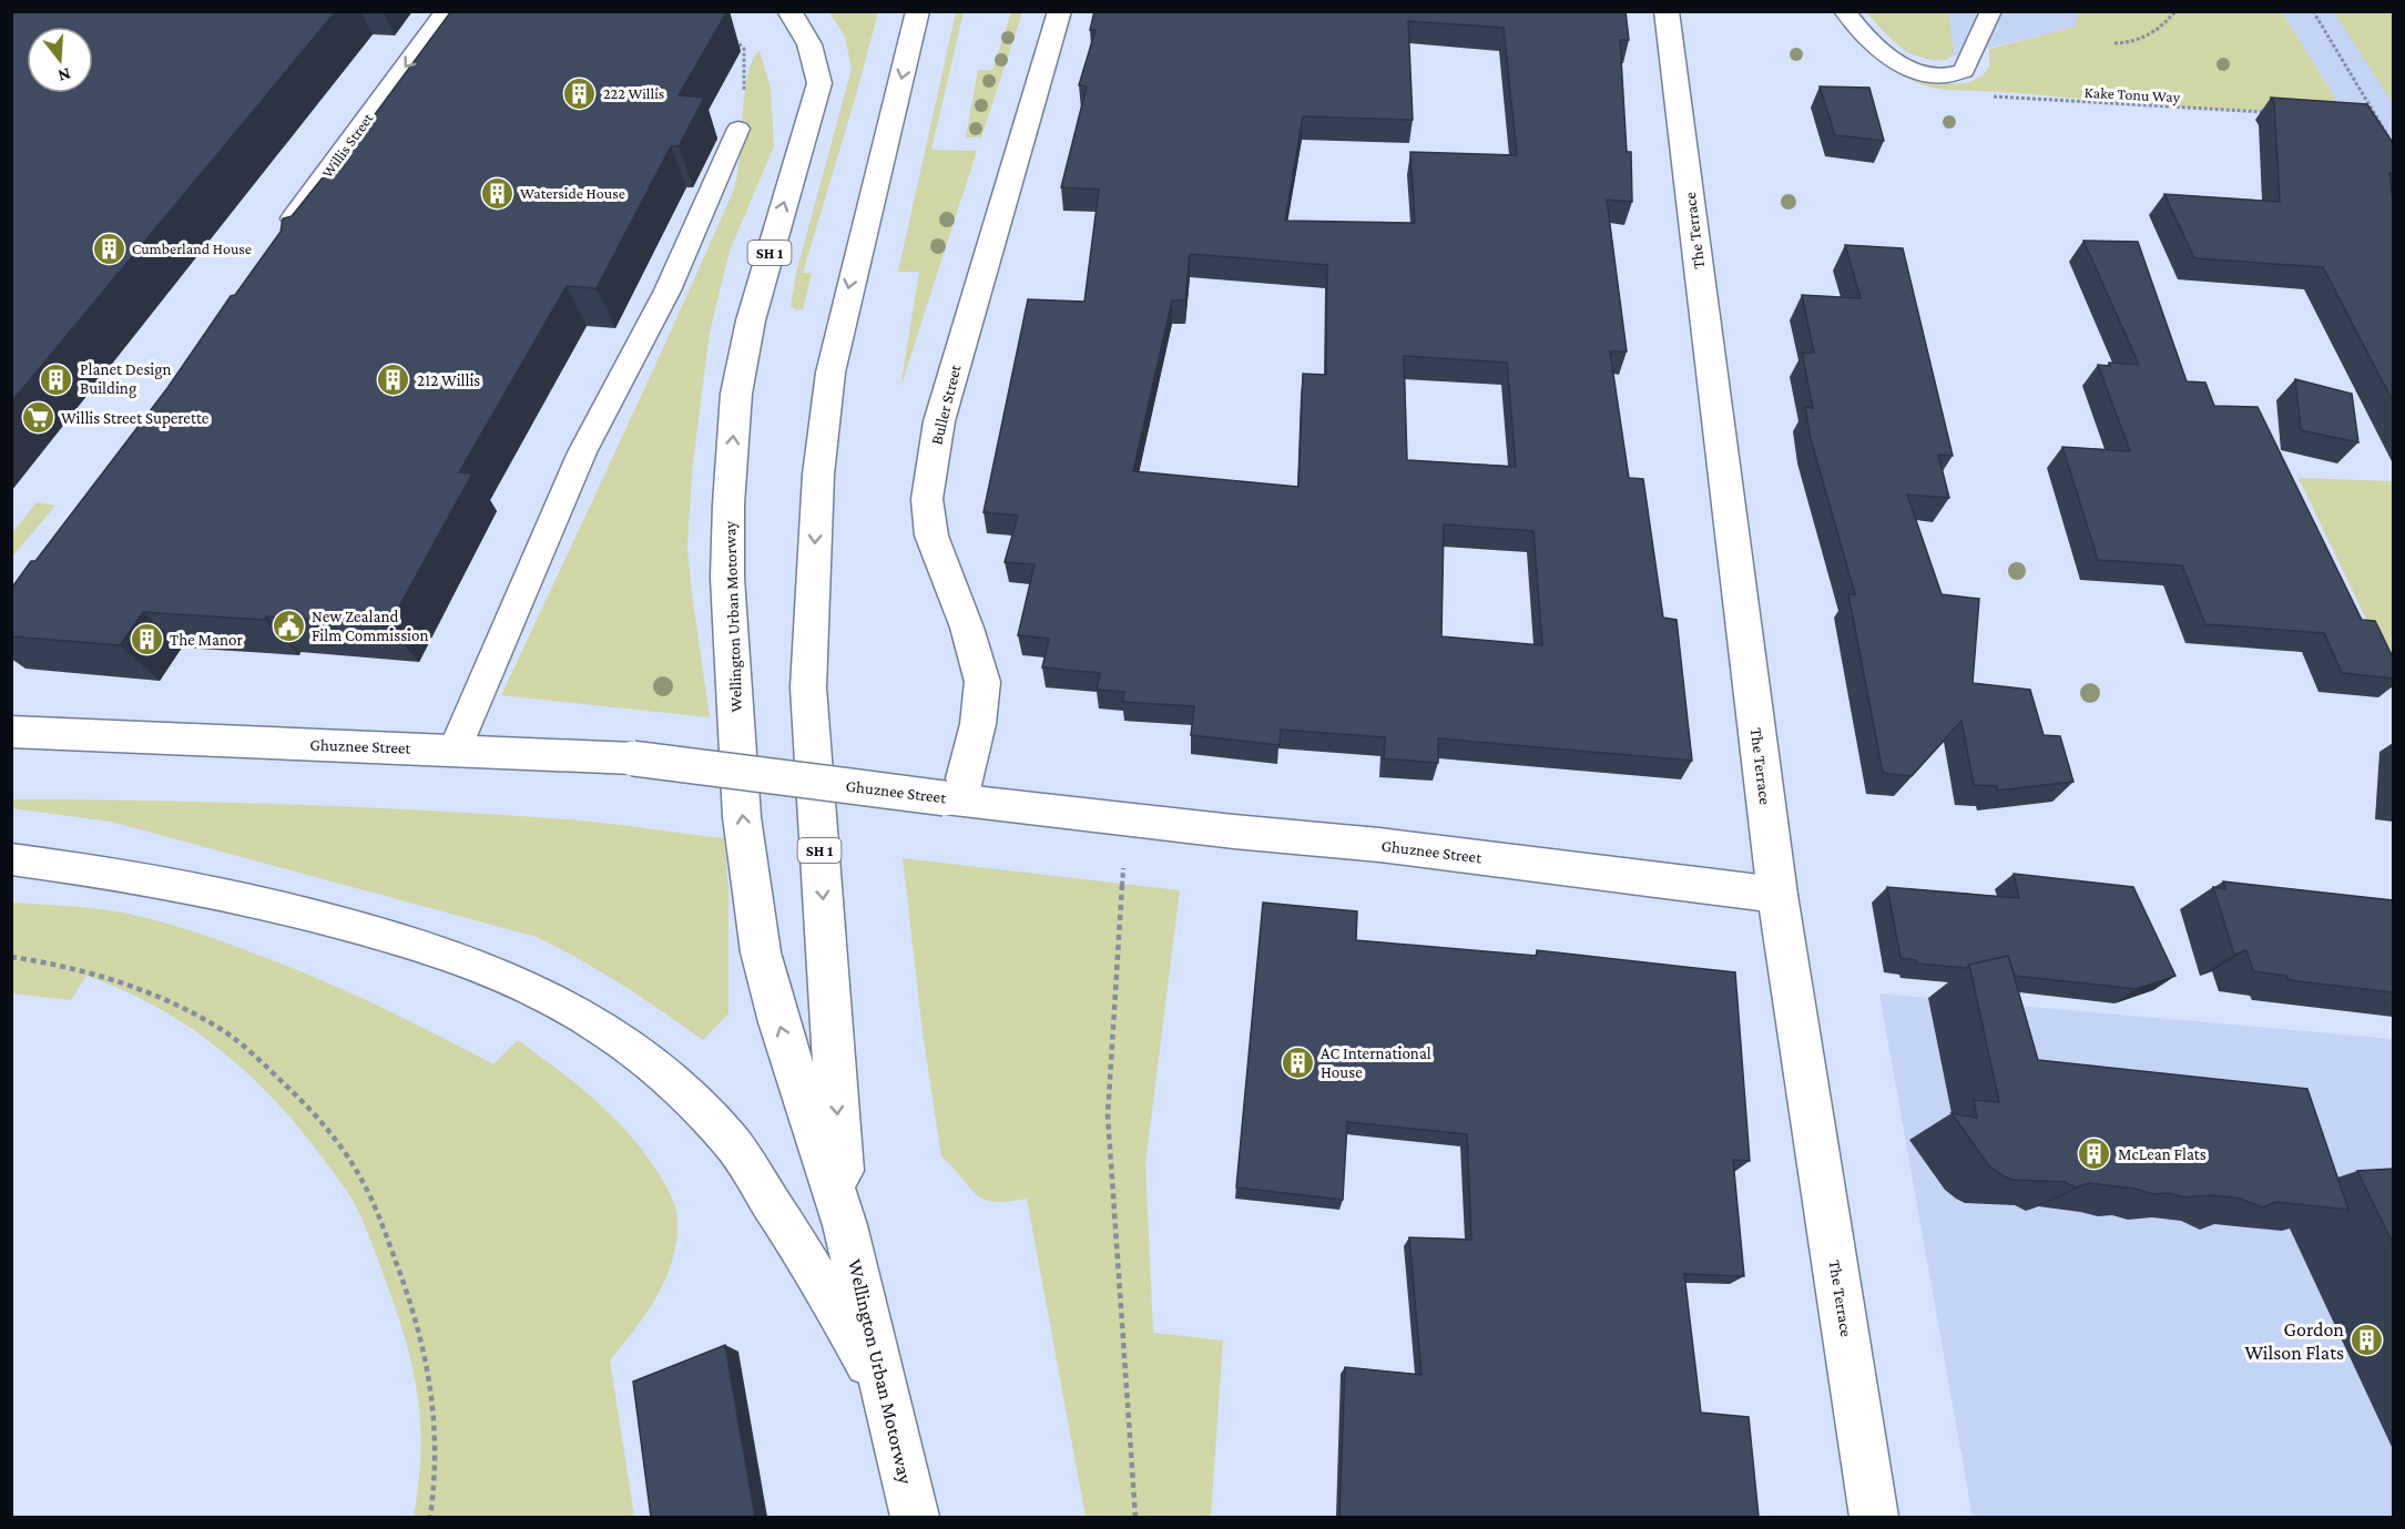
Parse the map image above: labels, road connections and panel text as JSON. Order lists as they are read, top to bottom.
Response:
{
  "streets": {
    "main road": [
      "Willis Street",
      "The Terrace",
      "SH 1",
      "Buller Street",
      "Wellington Urban Motorway",
      "Ghuznee Street"
    ],
    "path": ["Kake Tonu Way"]
  },
  "crossings": [
    ["The Terrace", "Ghuznee Street"],
    ["Buller Street", "Ghuznee Street"]
  ],
  "one_way": ["Willis Street"],
  "places": {
    "building": [
      "222 Willis",
      "Waterside House",
      "Cumberland House",
      "Planet Design Building",
      "212 Willis",
      "The Manor",
      "AC International House",
      "McLean Flats",
      "Gordon Wilson Flats"
    ],
    "supermarket": ["Willis Street Superette"],
    "public building": ["New Zealand Film Commission"]
  },
  "north": "bottom"
}
